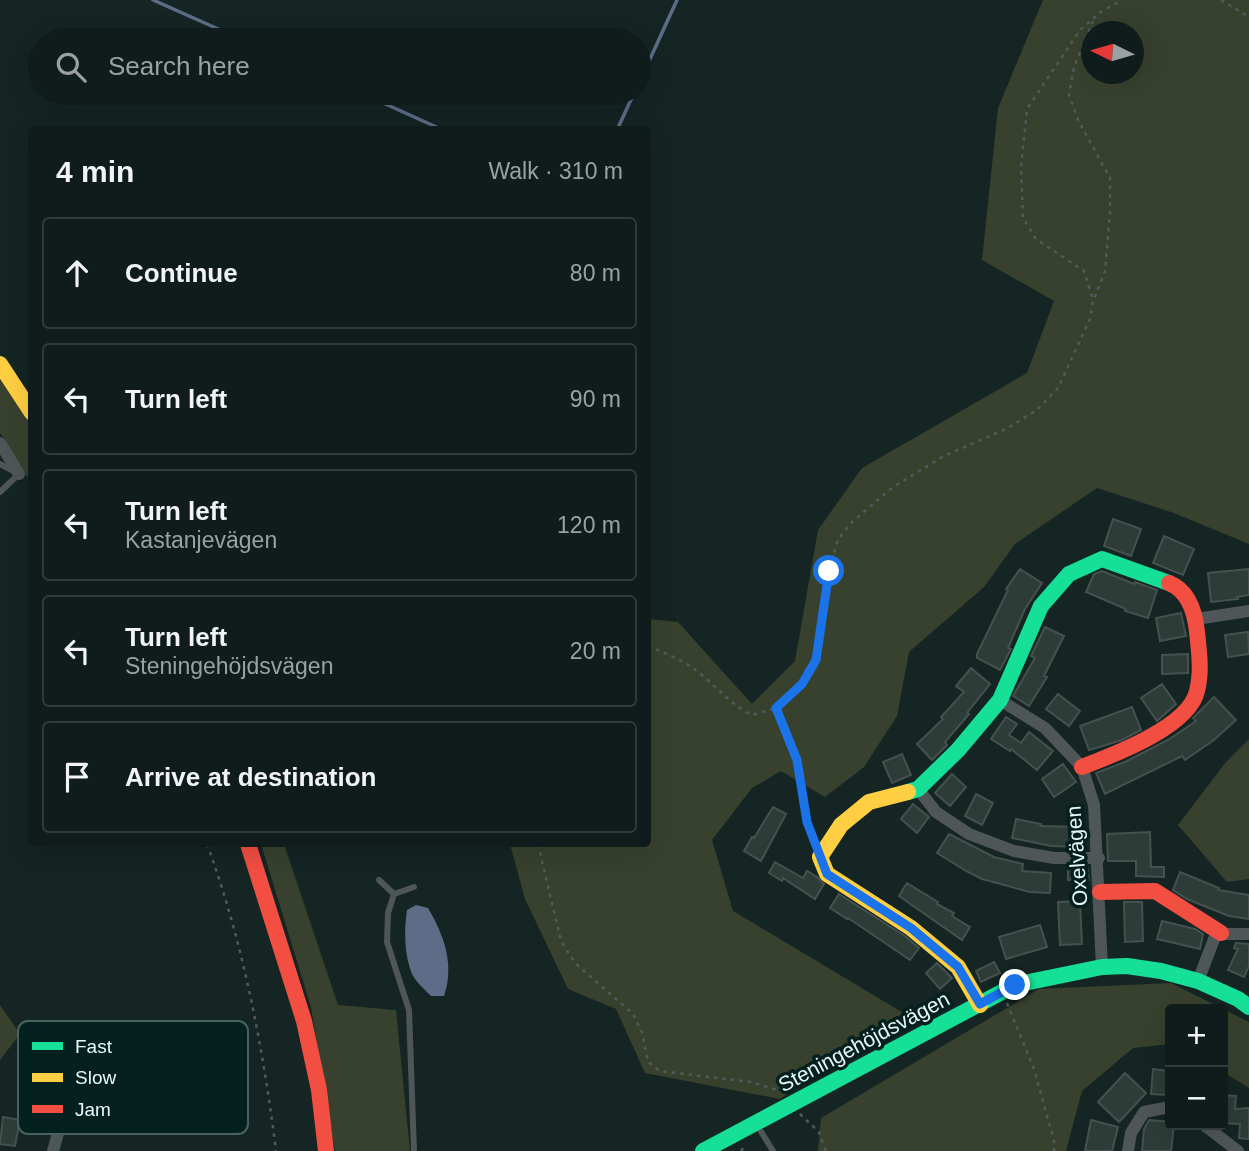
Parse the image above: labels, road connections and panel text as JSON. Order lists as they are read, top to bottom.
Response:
{
  "streets": {
    "street": ["Oxelvägen", "Steningehöjdsvägen"]
  },
  "crossings": [
    ["Oxelvägen", "Steningehöjdsvägen"]
  ],
  "legend": ["Fast", "Slow", "Jam"],
  "north": "left",
  "page": {
    "search": "Search here",
    "heading": ["4 min", "Walk · 310 m"],
    "list": [
      ["Continue", "80 m"],
      ["Turn left", "90 m"],
      ["Turn left", "Kastanjevägen", "120 m"],
      ["Turn left", "Steningehöjdsvägen", "20 m"],
      "Arrive at destination"
    ],
    "map_buttons": ["+", "−"]
  }
}
